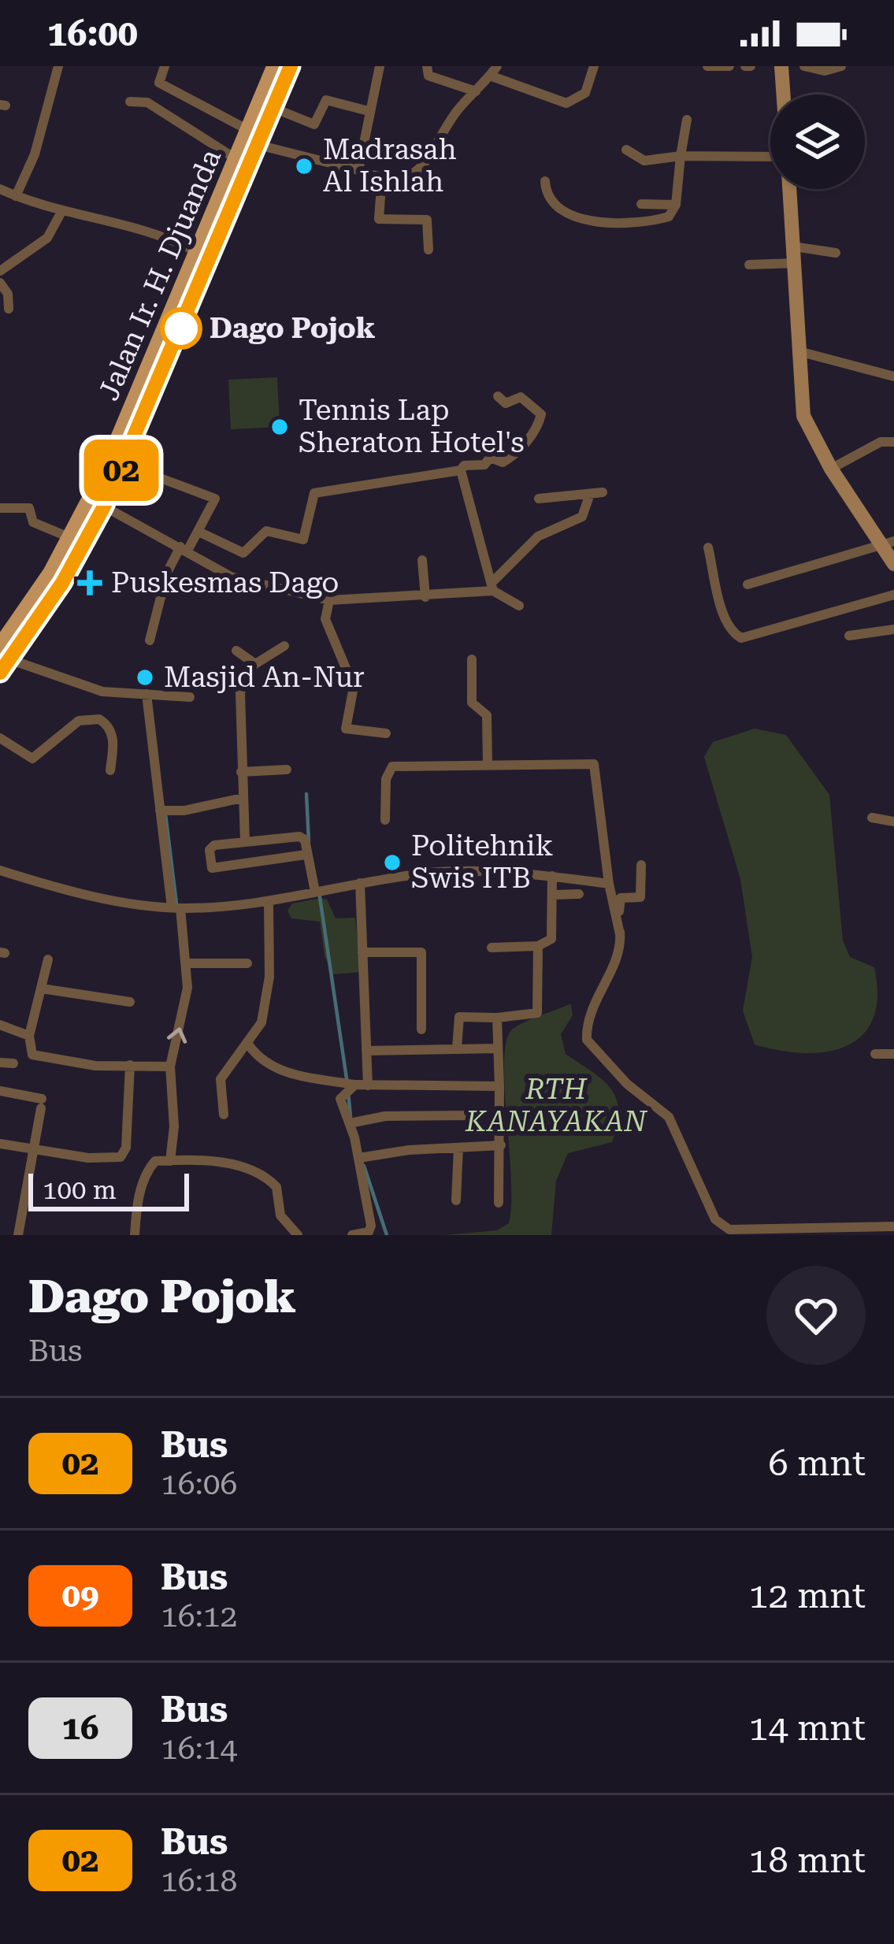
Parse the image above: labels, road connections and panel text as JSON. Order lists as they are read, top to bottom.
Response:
{
  "streets": {
    "main road": ["Jalan Ir. H. Djuanda"]
  },
  "parks": ["RTH KANAYAKAN"],
  "places": {
    "other": [
      "Madrasah Al Ishlah",
      "Dago Pojok",
      "Tennis Lap Sheraton Hotel's",
      "Masjid An-Nur",
      "Politehnik Swis ITB"
    ],
    "health": ["Puskesmas Dago"]
  },
  "lines": ["bus line 02"],
  "scale_bar": "100 m",
  "page": {
    "status": "16:00",
    "on_map": "02",
    "scale": "100 m",
    "heading": ["Dago Pojok", "Bus"],
    "list": [
      {
        "mark": "02",
        "name": "Bus",
        "note": "16:06",
        "value": "6 mnt"
      },
      {
        "mark": "09",
        "name": "Bus",
        "note": "16:12",
        "value": "12 mnt"
      },
      {
        "mark": "16",
        "name": "Bus",
        "note": "16:14",
        "value": "14 mnt"
      },
      {
        "mark": "02",
        "name": "Bus",
        "note": "16:18",
        "value": "18 mnt"
      }
    ]
  }
}
